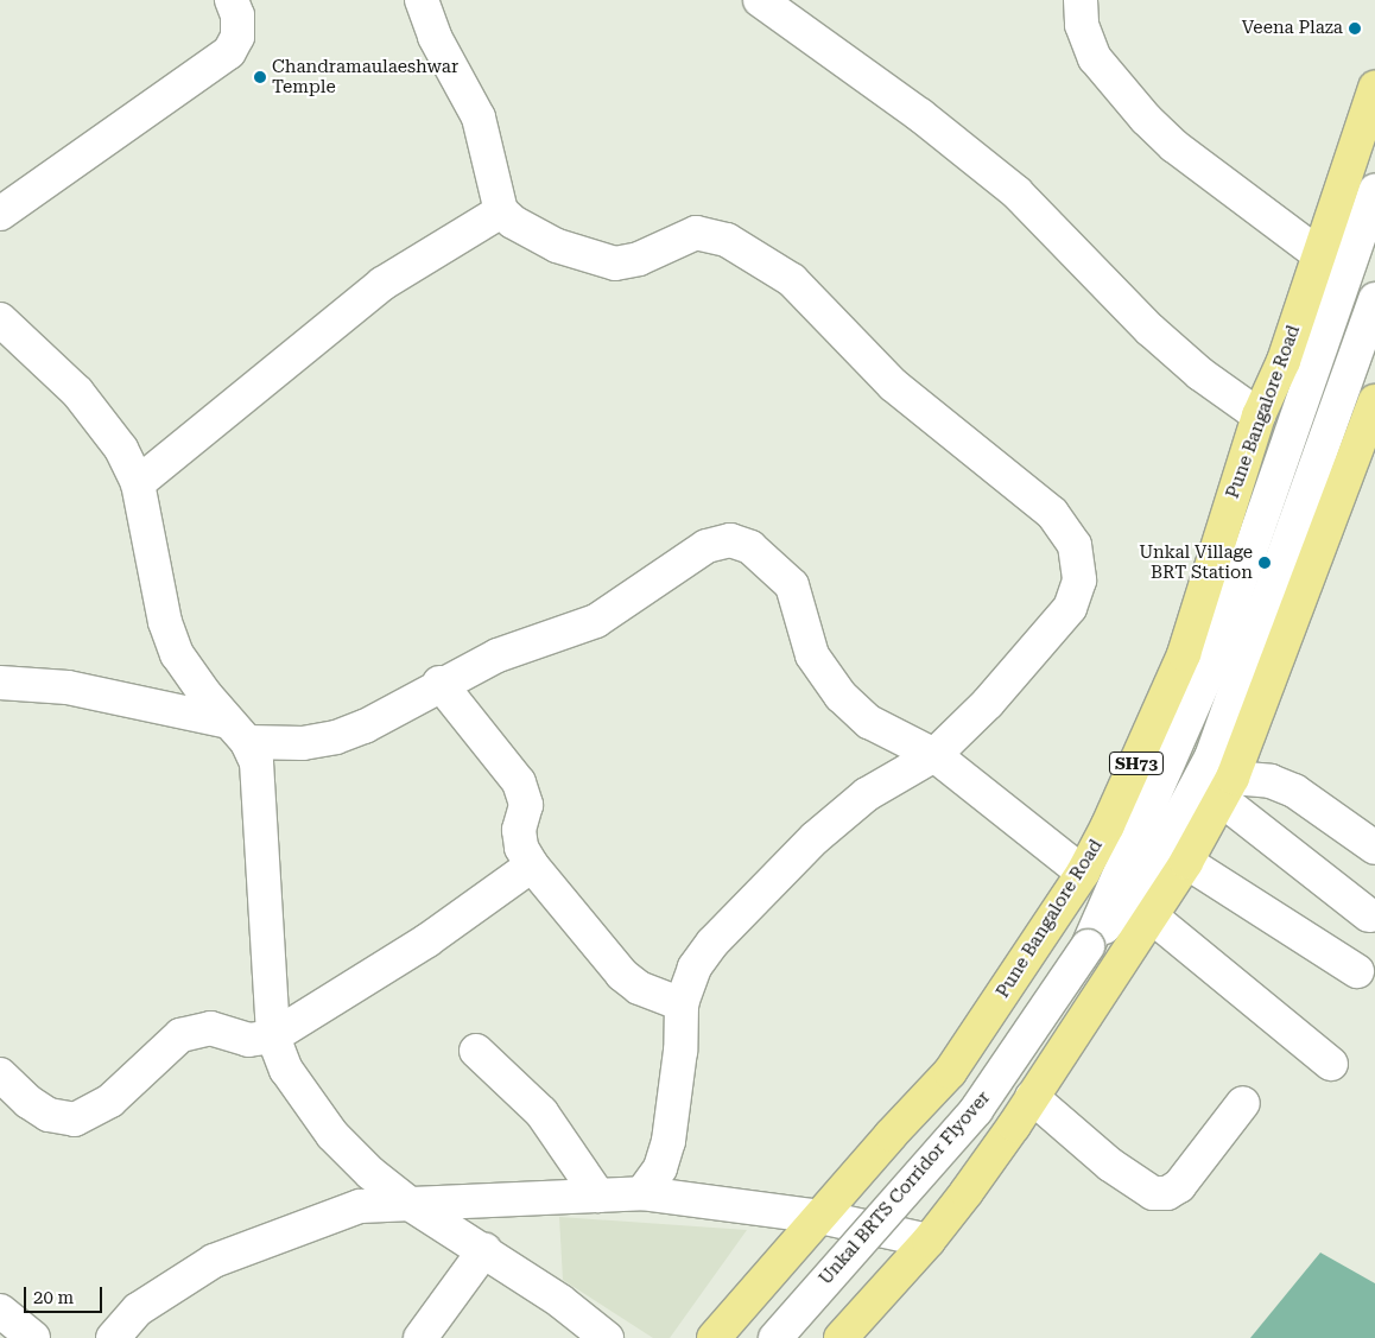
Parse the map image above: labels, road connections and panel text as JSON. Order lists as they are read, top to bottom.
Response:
{
  "streets": {
    "main road": ["Pune Bangalore Road", "SH73"],
    "street": ["Unkal BRTS Corridor Flyover"]
  },
  "places": ["Veena Plaza", "Chandramaulaeshwar Temple", "Unkal Village BRT Station"],
  "scale_bar": "20 m"
}
